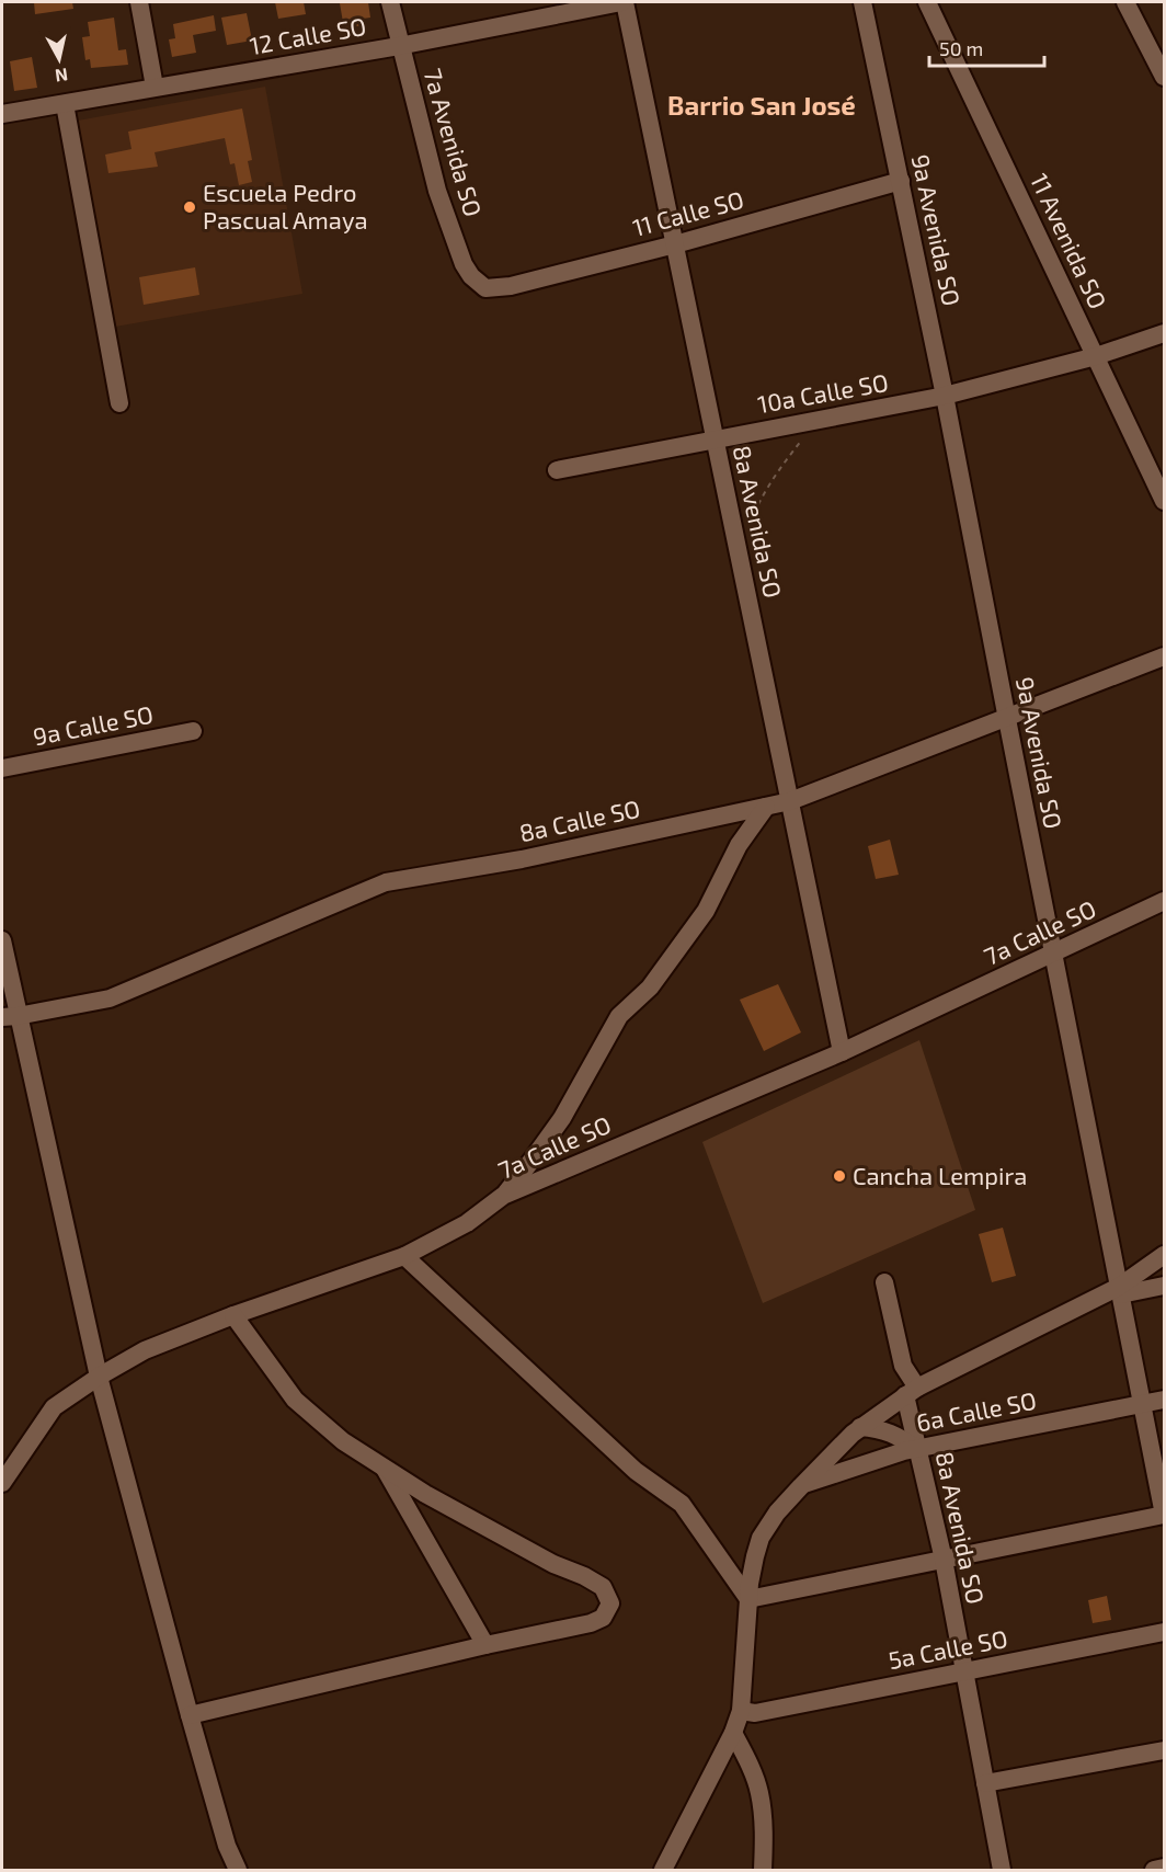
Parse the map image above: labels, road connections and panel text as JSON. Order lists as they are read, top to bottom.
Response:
{
  "streets": {
    "street": [
      "12 Calle SO",
      "7a Avenida SO",
      "11 Calle SO",
      "9a Avenida SO",
      "11 Avenida SO",
      "10a Calle SO",
      "8a Avenida SO",
      "9a Calle SO",
      "8a Calle SO",
      "7a Calle SO",
      "6a Calle SO",
      "5a Calle SO"
    ]
  },
  "crossings": [
    ["12 Calle SO", "7a Avenida SO"],
    ["12 Calle SO", "8a Avenida SO"],
    ["7a Avenida SO", "11 Calle SO"],
    ["11 Calle SO", "9a Avenida SO"],
    ["11 Calle SO", "8a Avenida SO"],
    ["9a Avenida SO", "10a Calle SO"],
    ["9a Avenida SO", "8a Calle SO"],
    ["9a Avenida SO", "7a Calle SO"],
    ["9a Avenida SO", "6a Calle SO"],
    ["11 Avenida SO", "10a Calle SO"],
    ["10a Calle SO", "8a Avenida SO"],
    ["8a Avenida SO", "8a Calle SO"],
    ["8a Avenida SO", "7a Calle SO"],
    ["8a Avenida SO", "6a Calle SO"],
    ["8a Avenida SO", "5a Calle SO"]
  ],
  "districts": ["Barrio San José"],
  "places": ["Escuela Pedro Pascual Amaya", "Cancha Lempira"],
  "scale_bar": "50 m",
  "north": "bottom"
}
